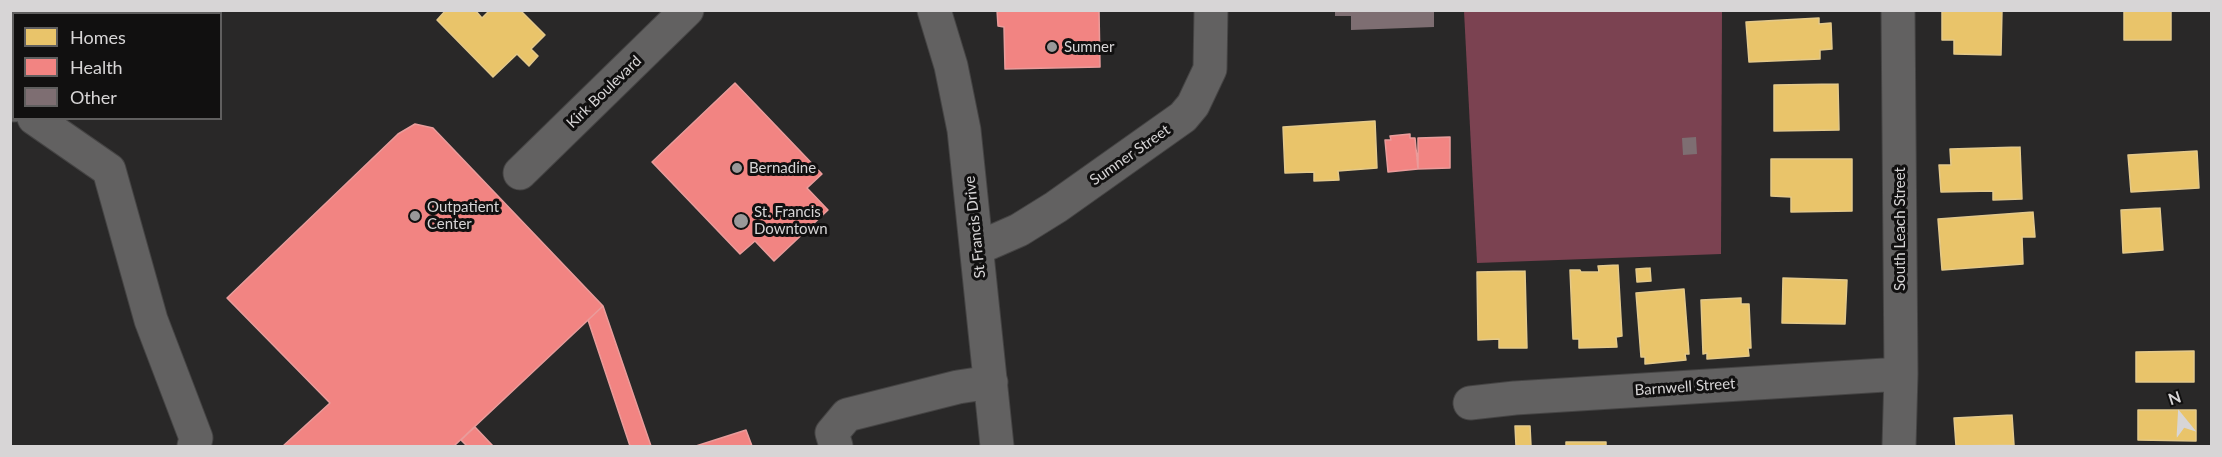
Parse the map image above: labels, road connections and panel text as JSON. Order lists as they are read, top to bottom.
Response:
{
  "streets": {
    "street": [
      "Kirk Boulevard",
      "Sumner Street",
      "St Francis Drive",
      "South Leach Street",
      "Barnwell Street"
    ]
  },
  "crossings": [
    ["Sumner Street", "St Francis Drive"],
    ["South Leach Street", "Barnwell Street"]
  ],
  "places": [
    "Sumner",
    "Bernadine",
    "Outpatient Center",
    "St. Francis Downtown"
  ],
  "legend": ["Homes", "Health", "Other"],
  "north": "top"
}
